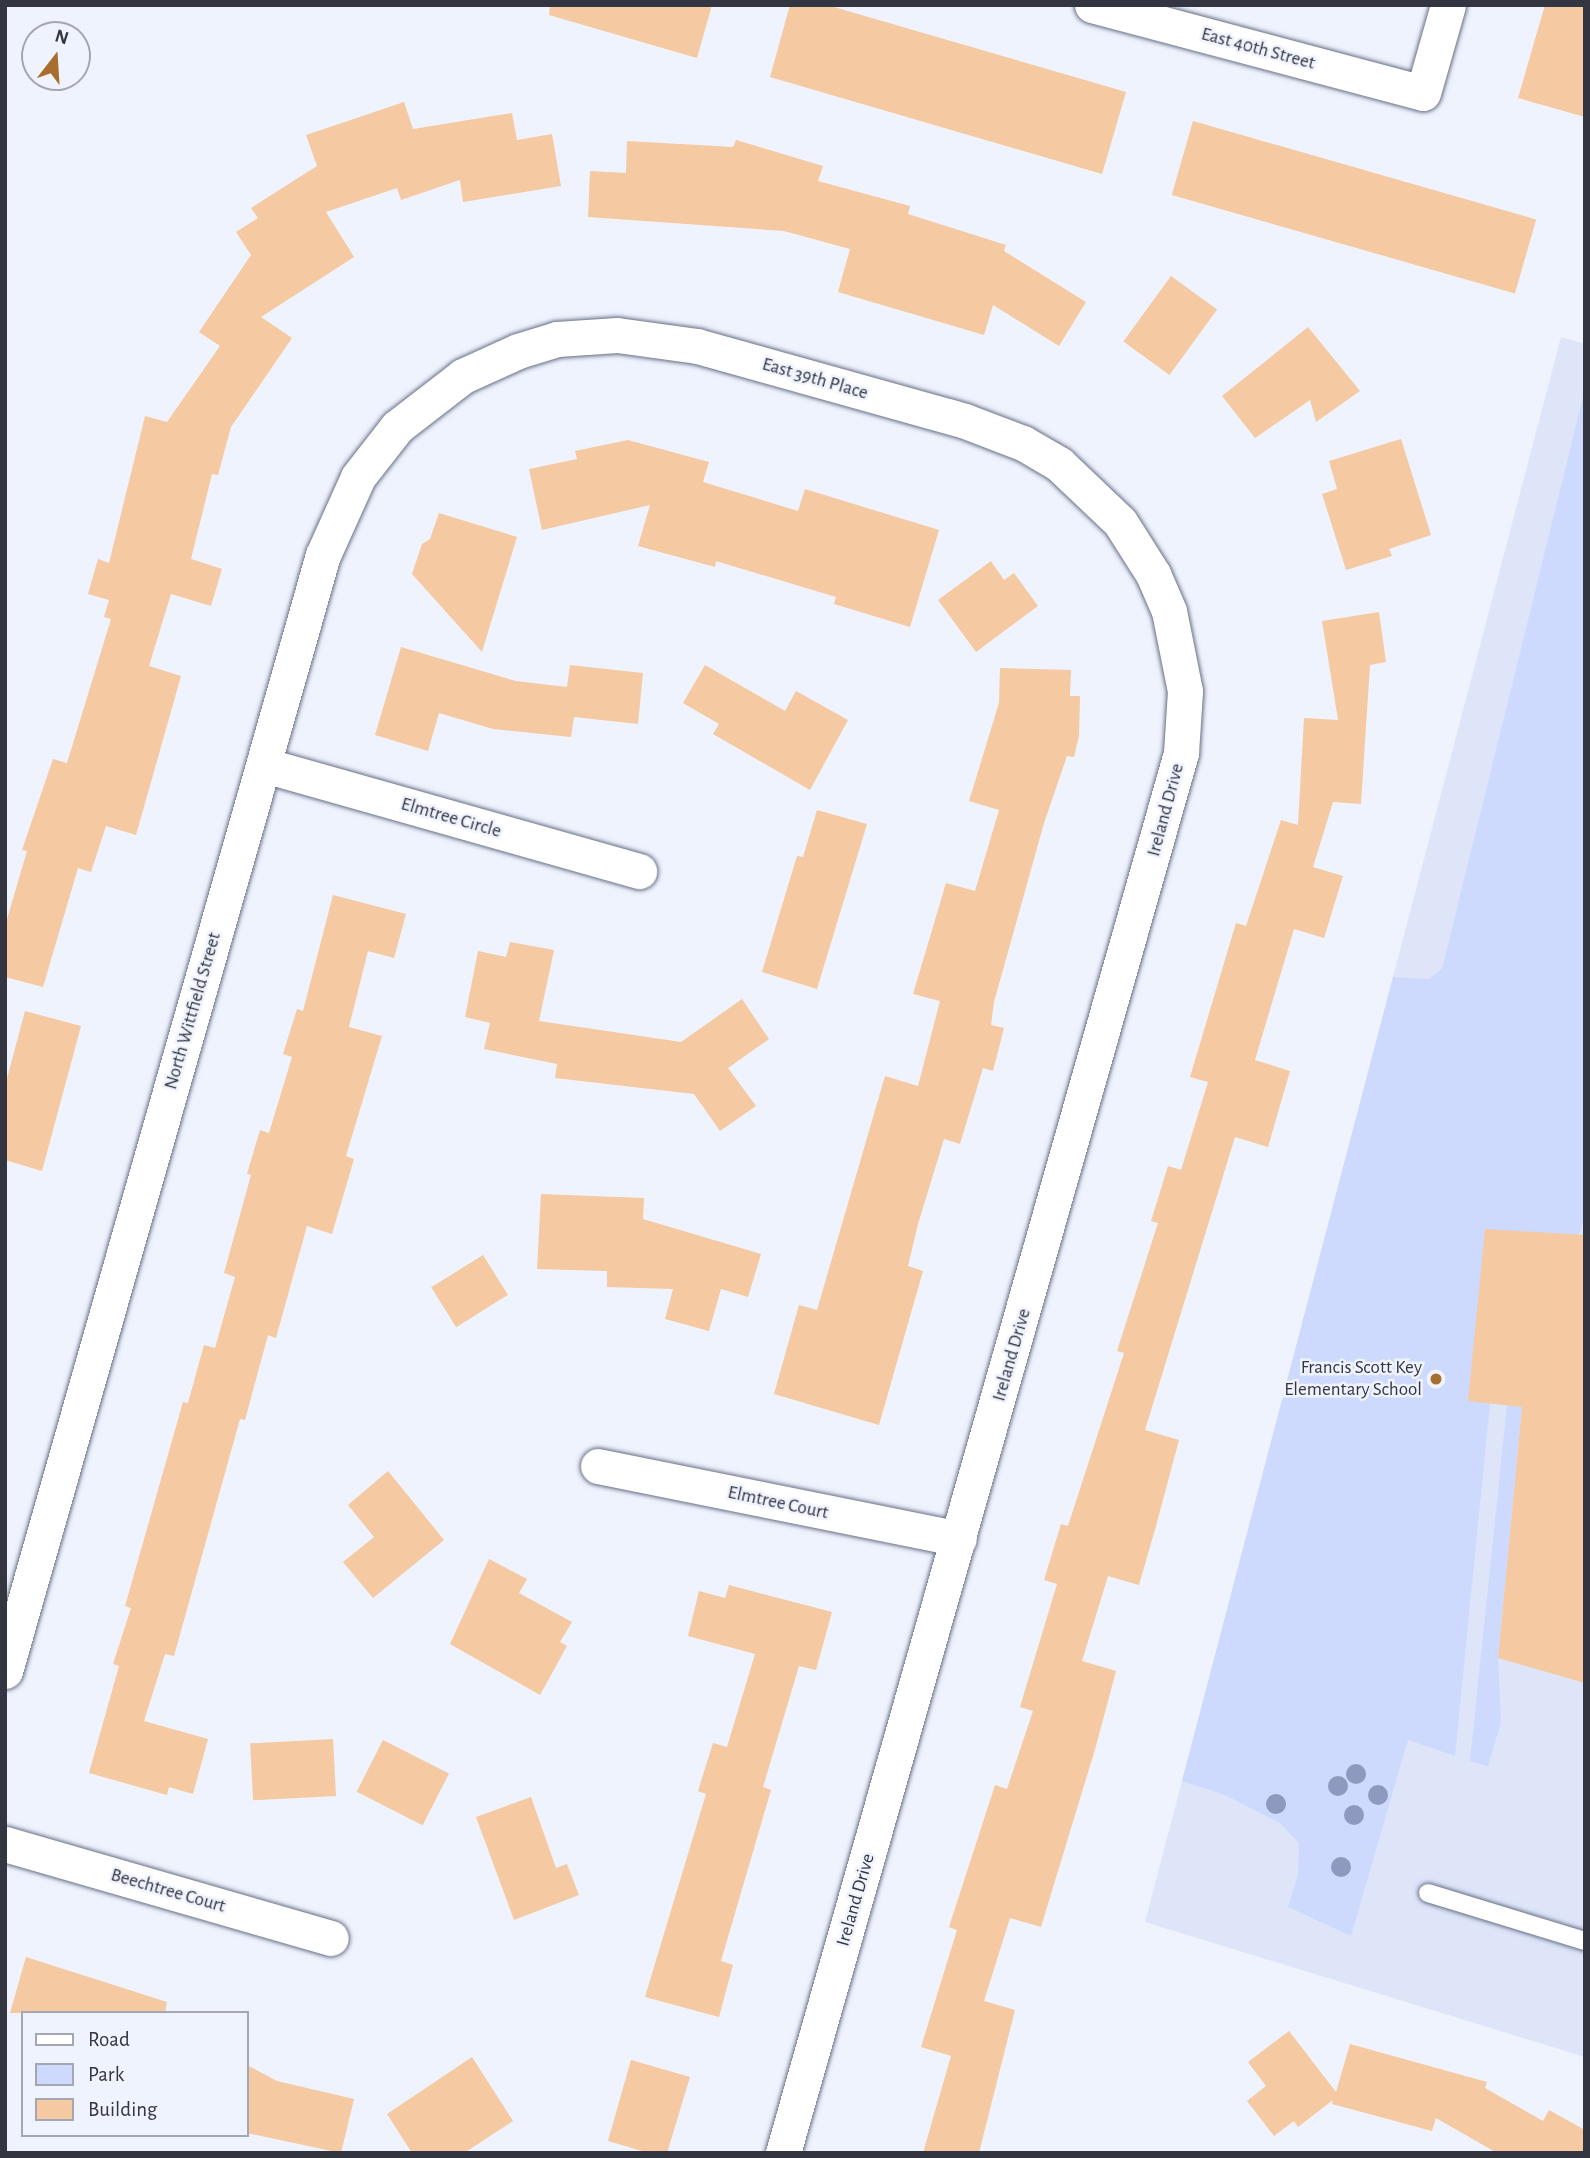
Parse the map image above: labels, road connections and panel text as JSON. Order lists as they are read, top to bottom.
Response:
{
  "streets": {
    "street": [
      "East 40th Street",
      "East 39th Place",
      "Ireland Drive",
      "Elmtree Circle",
      "North Wittfield Street",
      "Elmtree Court",
      "Beechtree Court"
    ]
  },
  "crossings": [
    ["East 39th Place", "Ireland Drive"],
    ["East 39th Place", "North Wittfield Street"],
    ["Ireland Drive", "Elmtree Court"],
    ["Elmtree Circle", "North Wittfield Street"]
  ],
  "places": ["Francis Scott Key Elementary School"],
  "legend": ["Road", "Park", "Building"],
  "north": "top"
}
